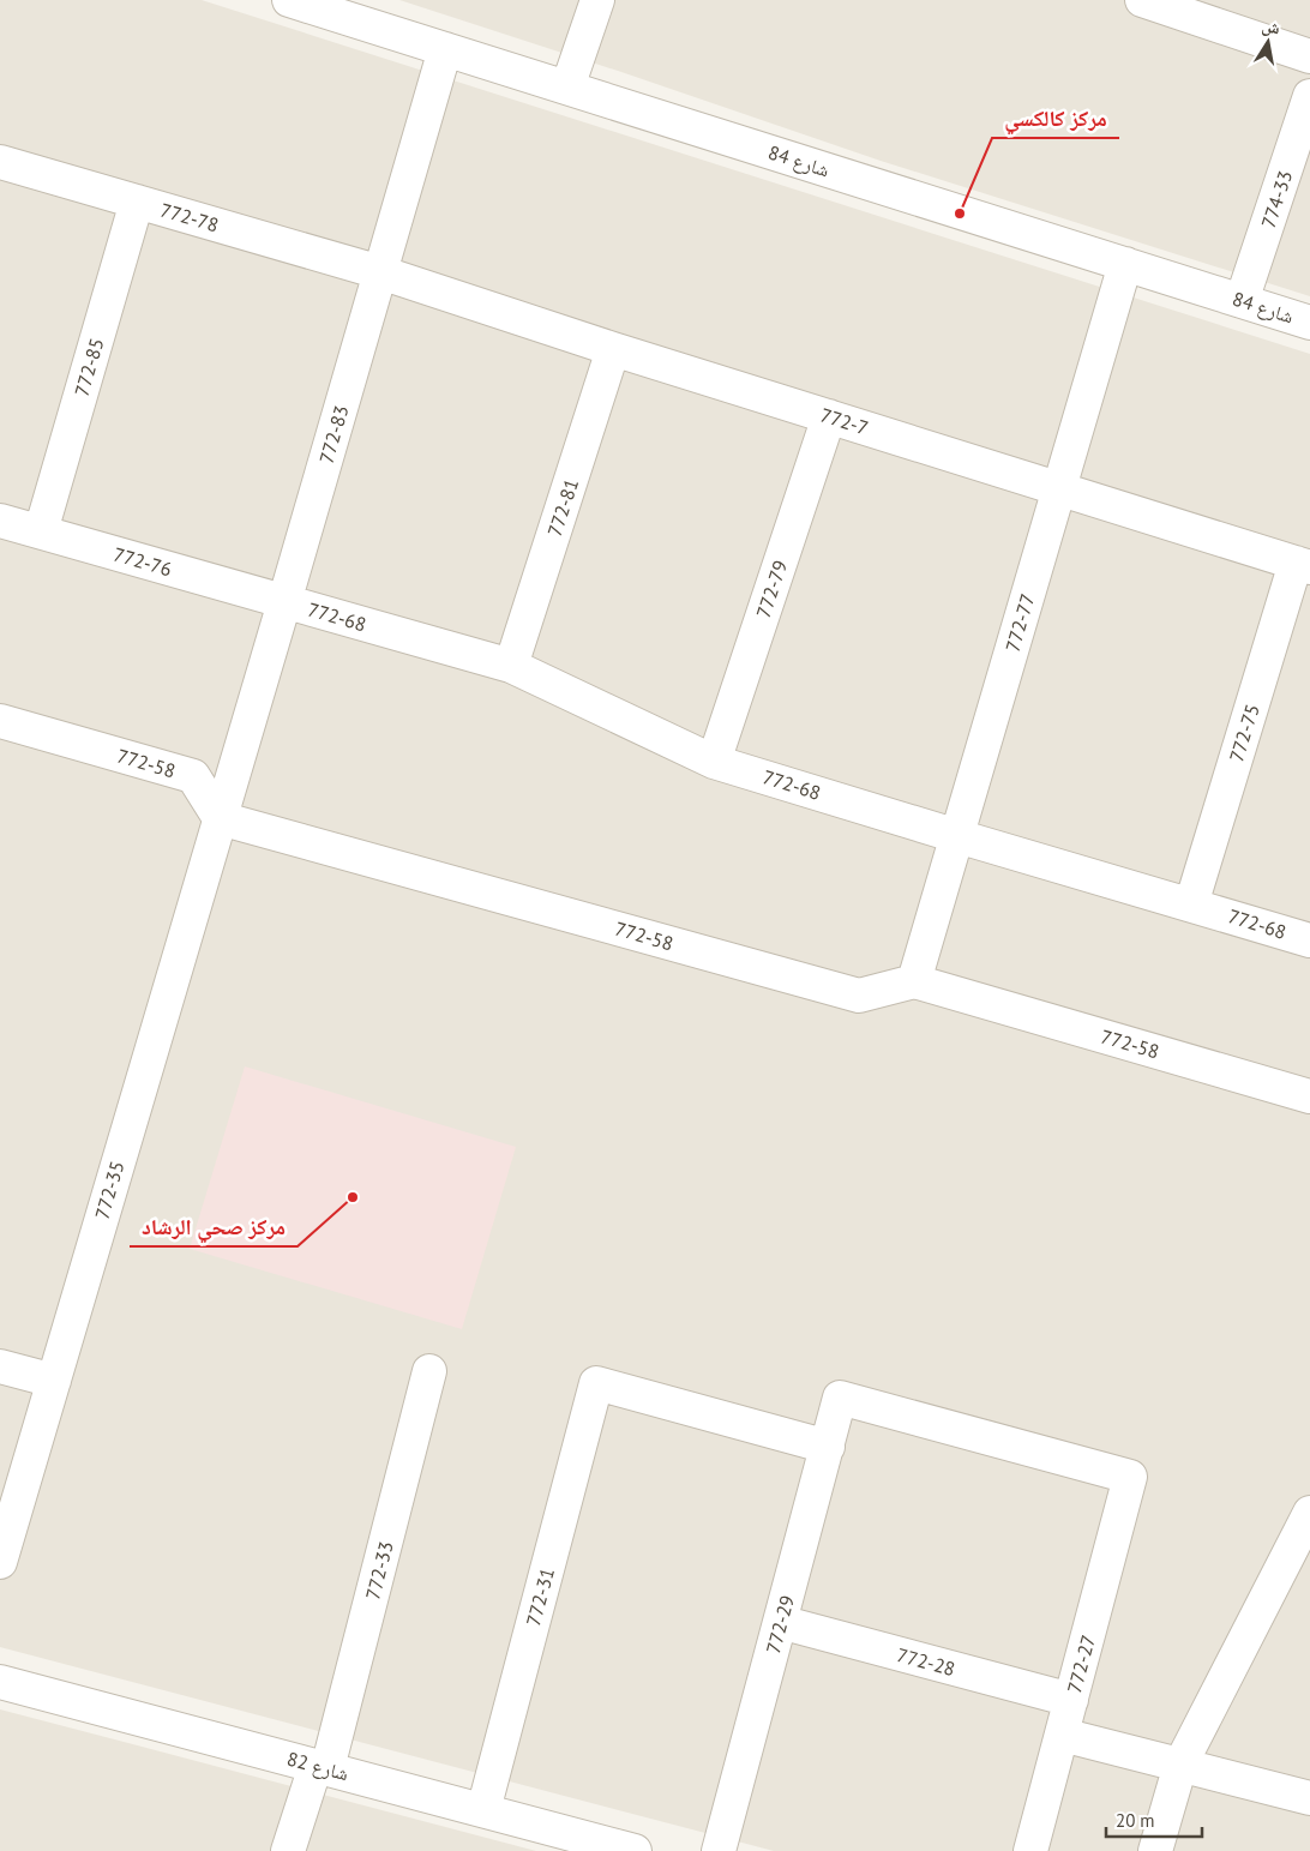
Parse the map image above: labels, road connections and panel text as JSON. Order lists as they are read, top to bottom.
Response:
{
  "streets": {
    "street": [
      "شارع 84",
      "774-33",
      "772-78",
      "772-85",
      "772-7",
      "772-83",
      "772-81",
      "772-76",
      "772-79",
      "772-68",
      "772-77",
      "772-75",
      "772-58",
      "772-35",
      "772-33",
      "772-31",
      "772-29",
      "772-28",
      "772-27",
      "شارع 82"
    ]
  },
  "crossings": [
    ["شارع 84", "774-33"],
    ["شارع 84", "772-83"],
    ["شارع 84", "772-77"],
    ["772-78", "772-85"],
    ["772-78", "772-7"],
    ["772-78", "772-83"],
    ["772-85", "772-76"],
    ["772-7", "772-83"],
    ["772-7", "772-81"],
    ["772-7", "772-79"],
    ["772-7", "772-77"],
    ["772-7", "772-75"],
    ["772-83", "772-76"],
    ["772-83", "772-68"],
    ["772-83", "772-58"],
    ["772-83", "772-35"],
    ["772-81", "772-68"],
    ["772-76", "772-68"],
    ["772-79", "772-68"],
    ["772-68", "772-77"],
    ["772-68", "772-75"],
    ["772-77", "772-58"],
    ["772-58", "772-35"],
    ["772-33", "شارع 82"],
    ["772-31", "772-29"],
    ["772-31", "شارع 82"],
    ["772-29", "772-28"],
    ["772-29", "772-27"],
    ["772-28", "772-27"]
  ],
  "places": ["مركز كالكسي", "مركز صحي الرشاد"],
  "scale_bar": "20 m",
  "north": "top"
}
